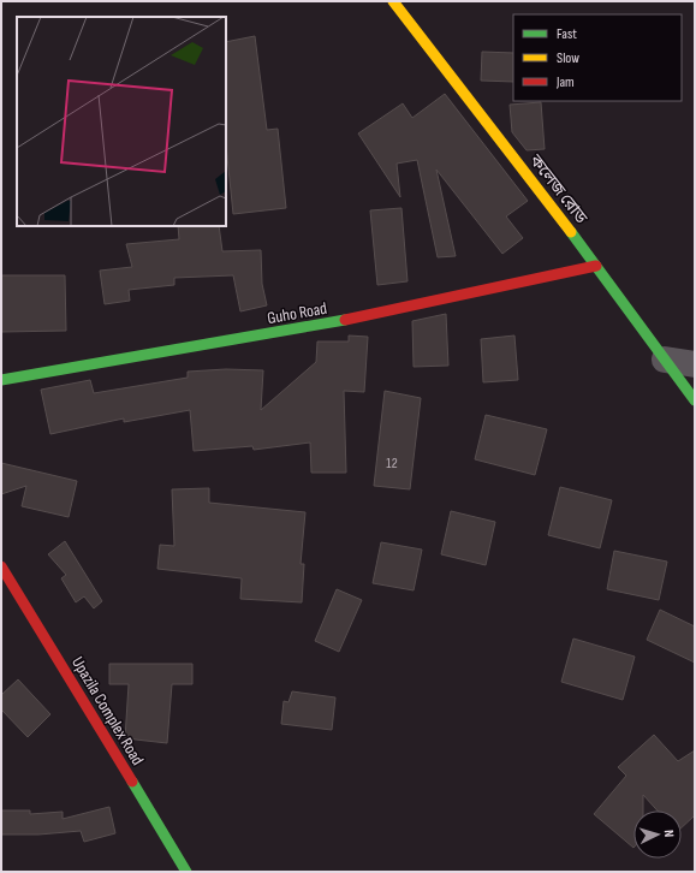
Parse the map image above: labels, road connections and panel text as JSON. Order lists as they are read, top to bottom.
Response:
{
  "streets": {
    "main road": ["কলেজ রোড", "Guho Road", "Upazila Complex Road"]
  },
  "crossings": [
    ["কলেজ রোড", "Guho Road"]
  ],
  "house_numbers": ["12"],
  "legend": ["Fast", "Slow", "Jam"],
  "north": "right"
}
